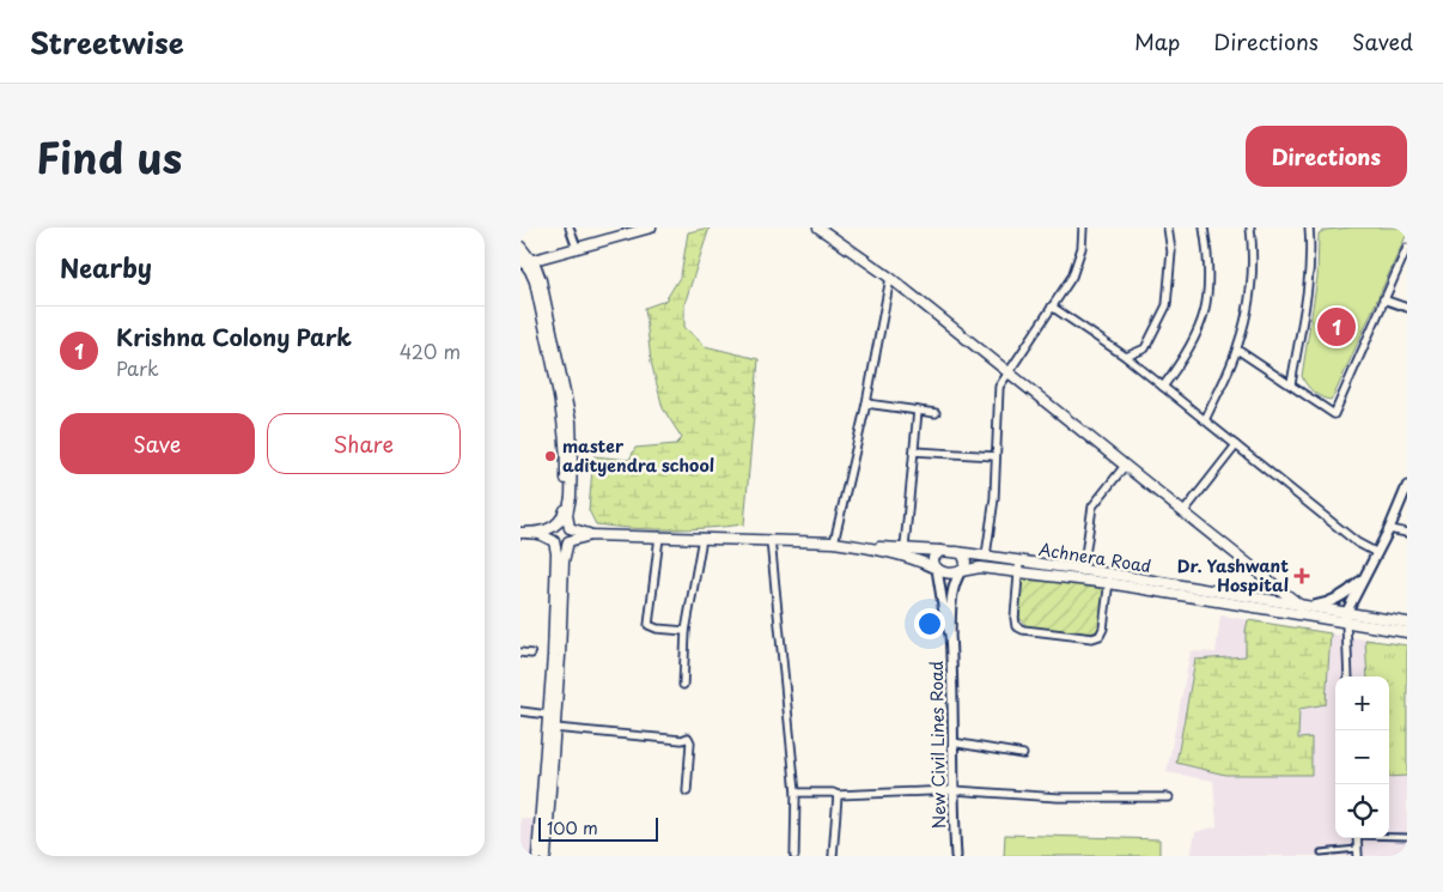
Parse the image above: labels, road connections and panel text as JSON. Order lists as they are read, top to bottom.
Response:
{
  "streets": {
    "main road": ["Achnera Road"],
    "street": ["New Civil Lines Road"]
  },
  "places": {
    "other": ["master adityendra school"],
    "health": ["Dr. Yashwant Hospital"]
  },
  "scale_bar": "100 m",
  "page": {
    "header": "Streetwise",
    "nav": ["Map", "Directions", "Saved"],
    "title": "Find us",
    "buttons": [
      "Directions",
      ["Save", "Share"]
    ],
    "heading": "Nearby",
    "list": [
      {
        "mark": "1",
        "name": "Krishna Colony Park",
        "note": "Park",
        "value": "420 m"
      }
    ],
    "pins": "1",
    "map_buttons": ["+", "−"],
    "scale": "100 m"
  }
}
